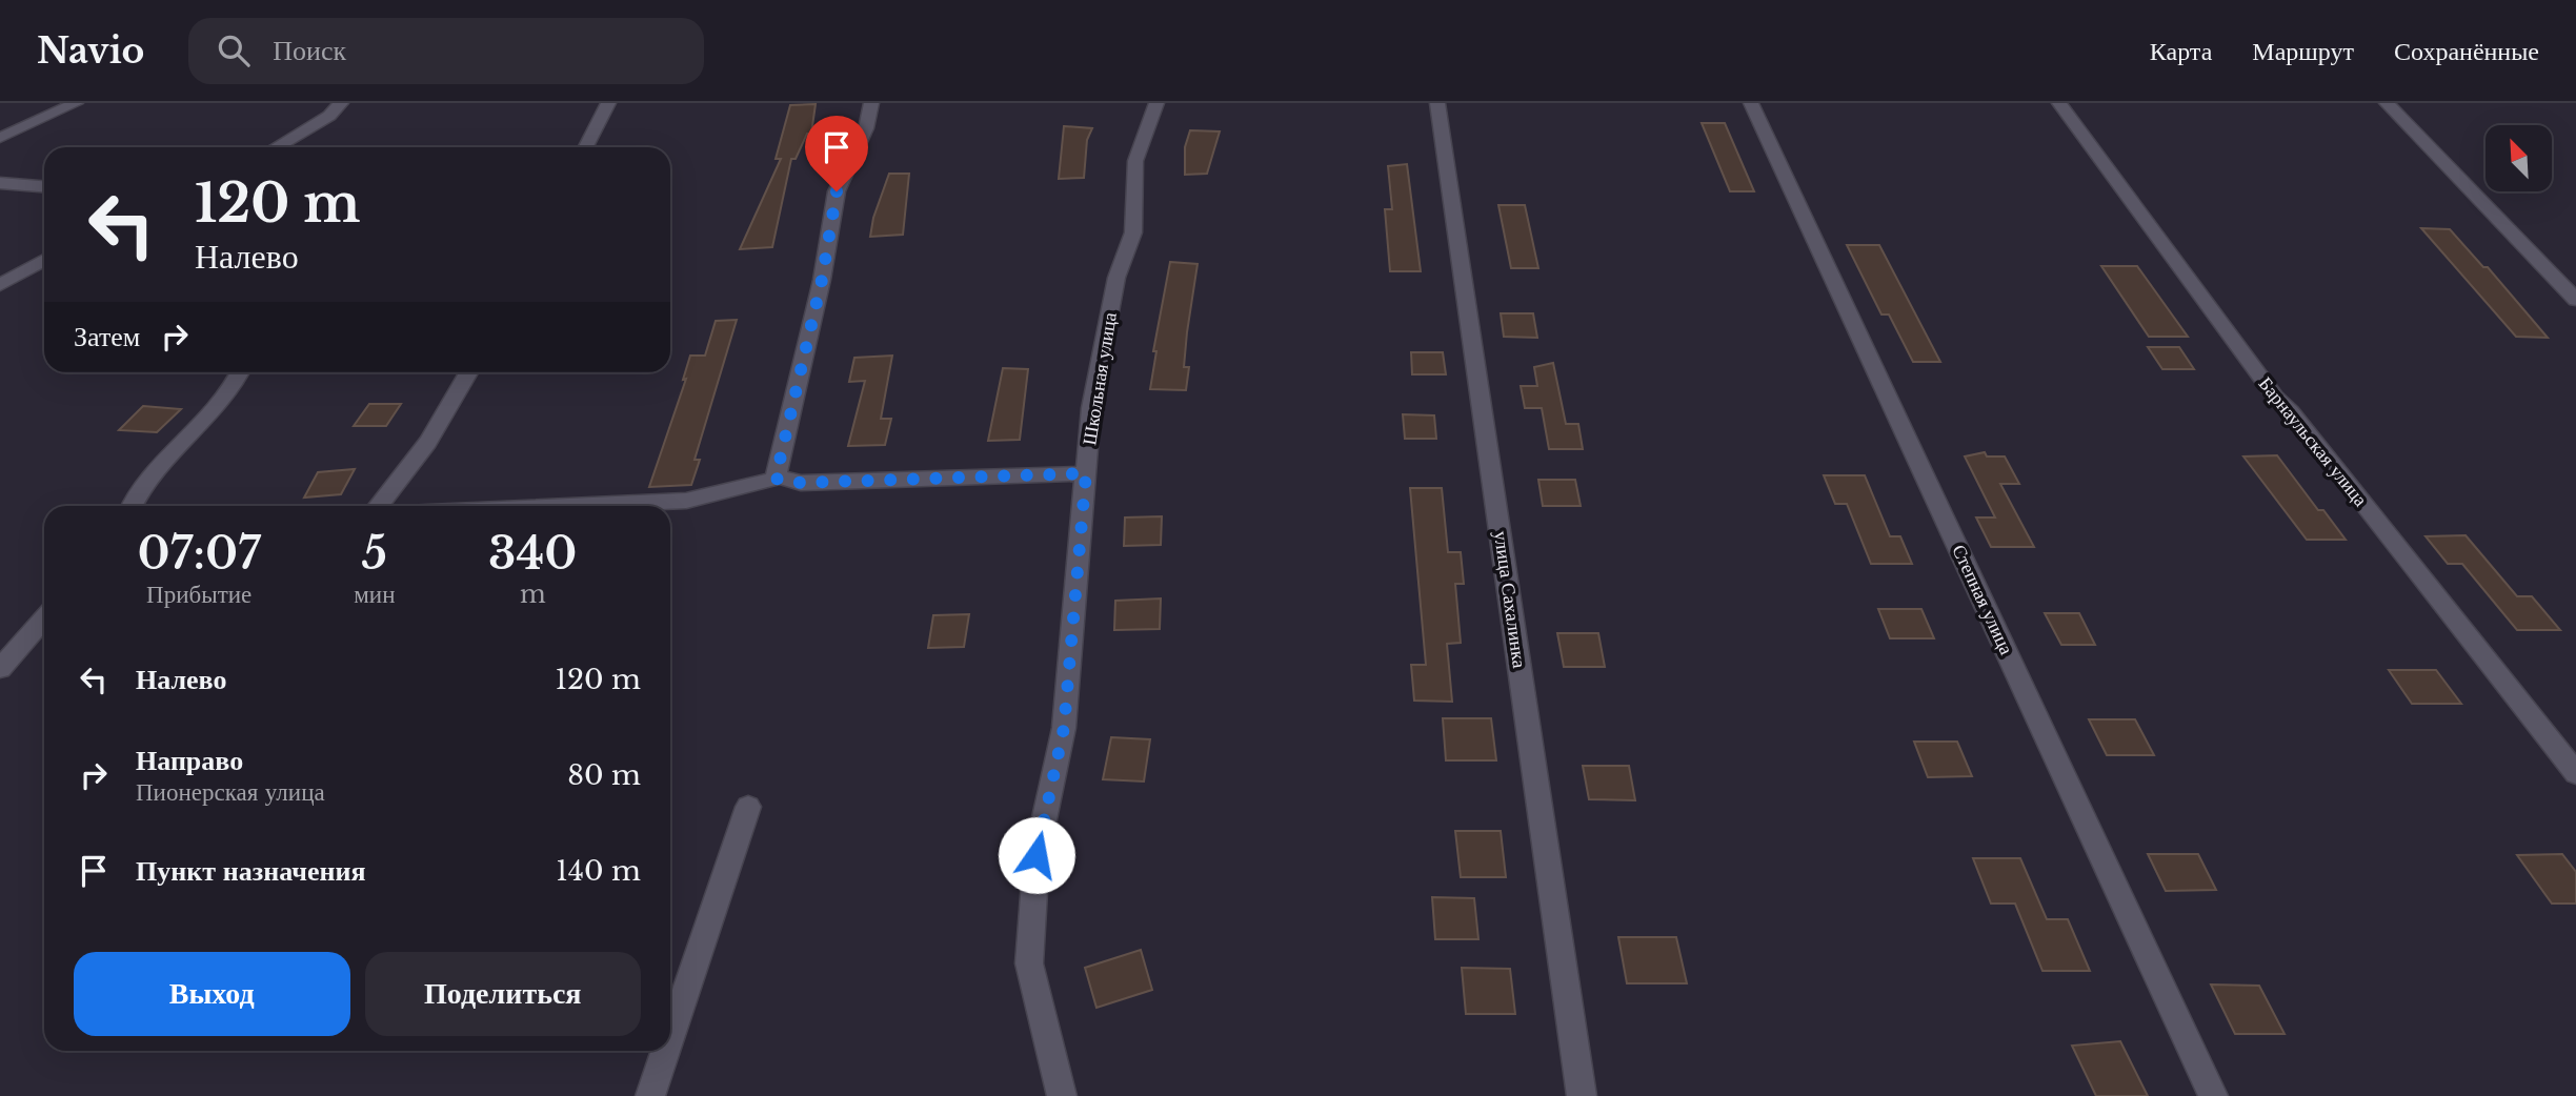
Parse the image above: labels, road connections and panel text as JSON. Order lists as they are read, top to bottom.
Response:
{
  "streets": {
    "street": [
      "Школьная улица",
      "Барнаульская улица",
      "улица Сахалинка",
      "Степная улица"
    ]
  },
  "north": "top left",
  "page": {
    "header": "Navio",
    "search": "Поиск",
    "nav": ["Карта", "Маршрут", "Сохранённые"],
    "turn": ["120 m", "Налево"],
    "then": "Затем",
    "eta": [
      "07:07",
      "Прибытие",
      "5",
      "мин",
      "340",
      "m"
    ],
    "list": [
      {
        "name": "Налево",
        "value": "120 m"
      },
      {
        "name": "Направо",
        "note": "Пионерская улица",
        "value": "80 m"
      },
      {
        "name": "Пункт назначения",
        "value": "140 m"
      }
    ],
    "buttons": ["Выход", "Поделиться"]
  }
}
